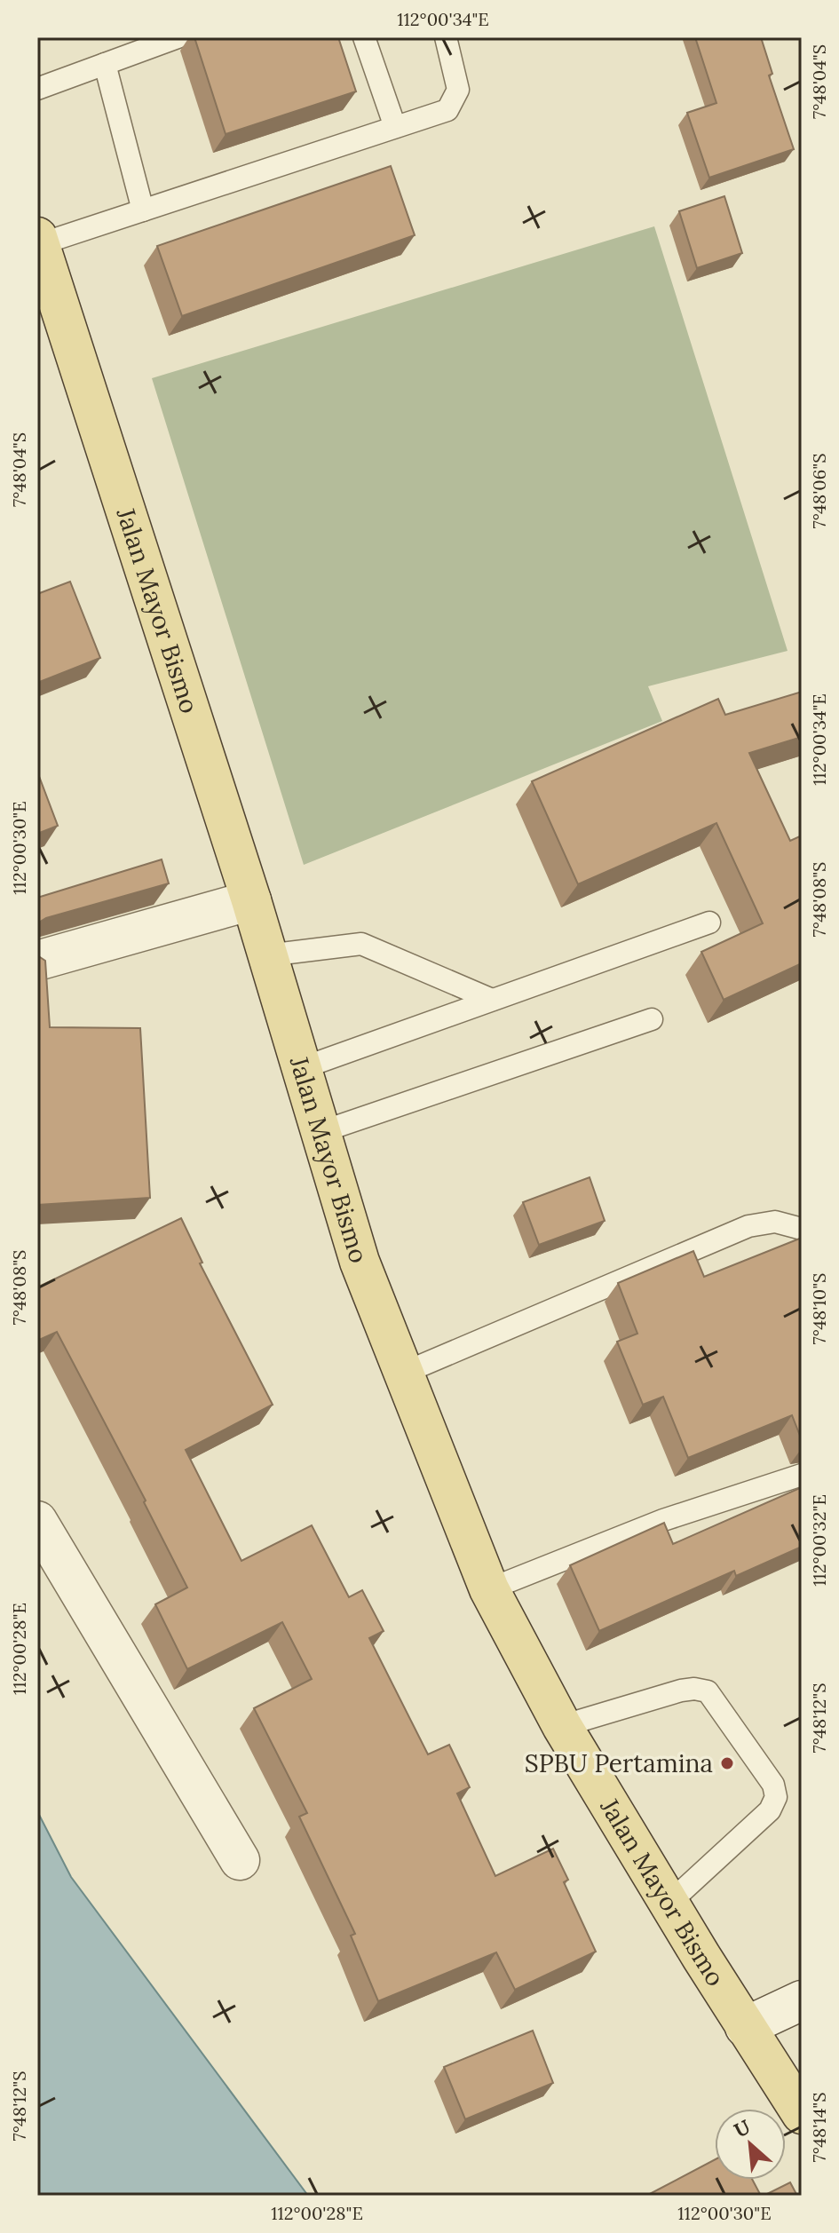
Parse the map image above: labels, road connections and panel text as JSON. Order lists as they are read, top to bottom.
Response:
{
  "streets": {
    "main road": ["Jalan Mayor Bismo"]
  },
  "places": ["SPBU Pertamina"],
  "north": "top left",
  "coordinates": [
    "112°00'34\"E",
    "7°48'04\"S",
    "7°48'06\"S",
    "112°00'30\"E",
    "7°48'08\"S",
    "7°48'10\"S",
    "112°00'32\"E",
    "112°00'28\"E",
    "7°48'12\"S",
    "7°48'14\"S"
  ]
}
